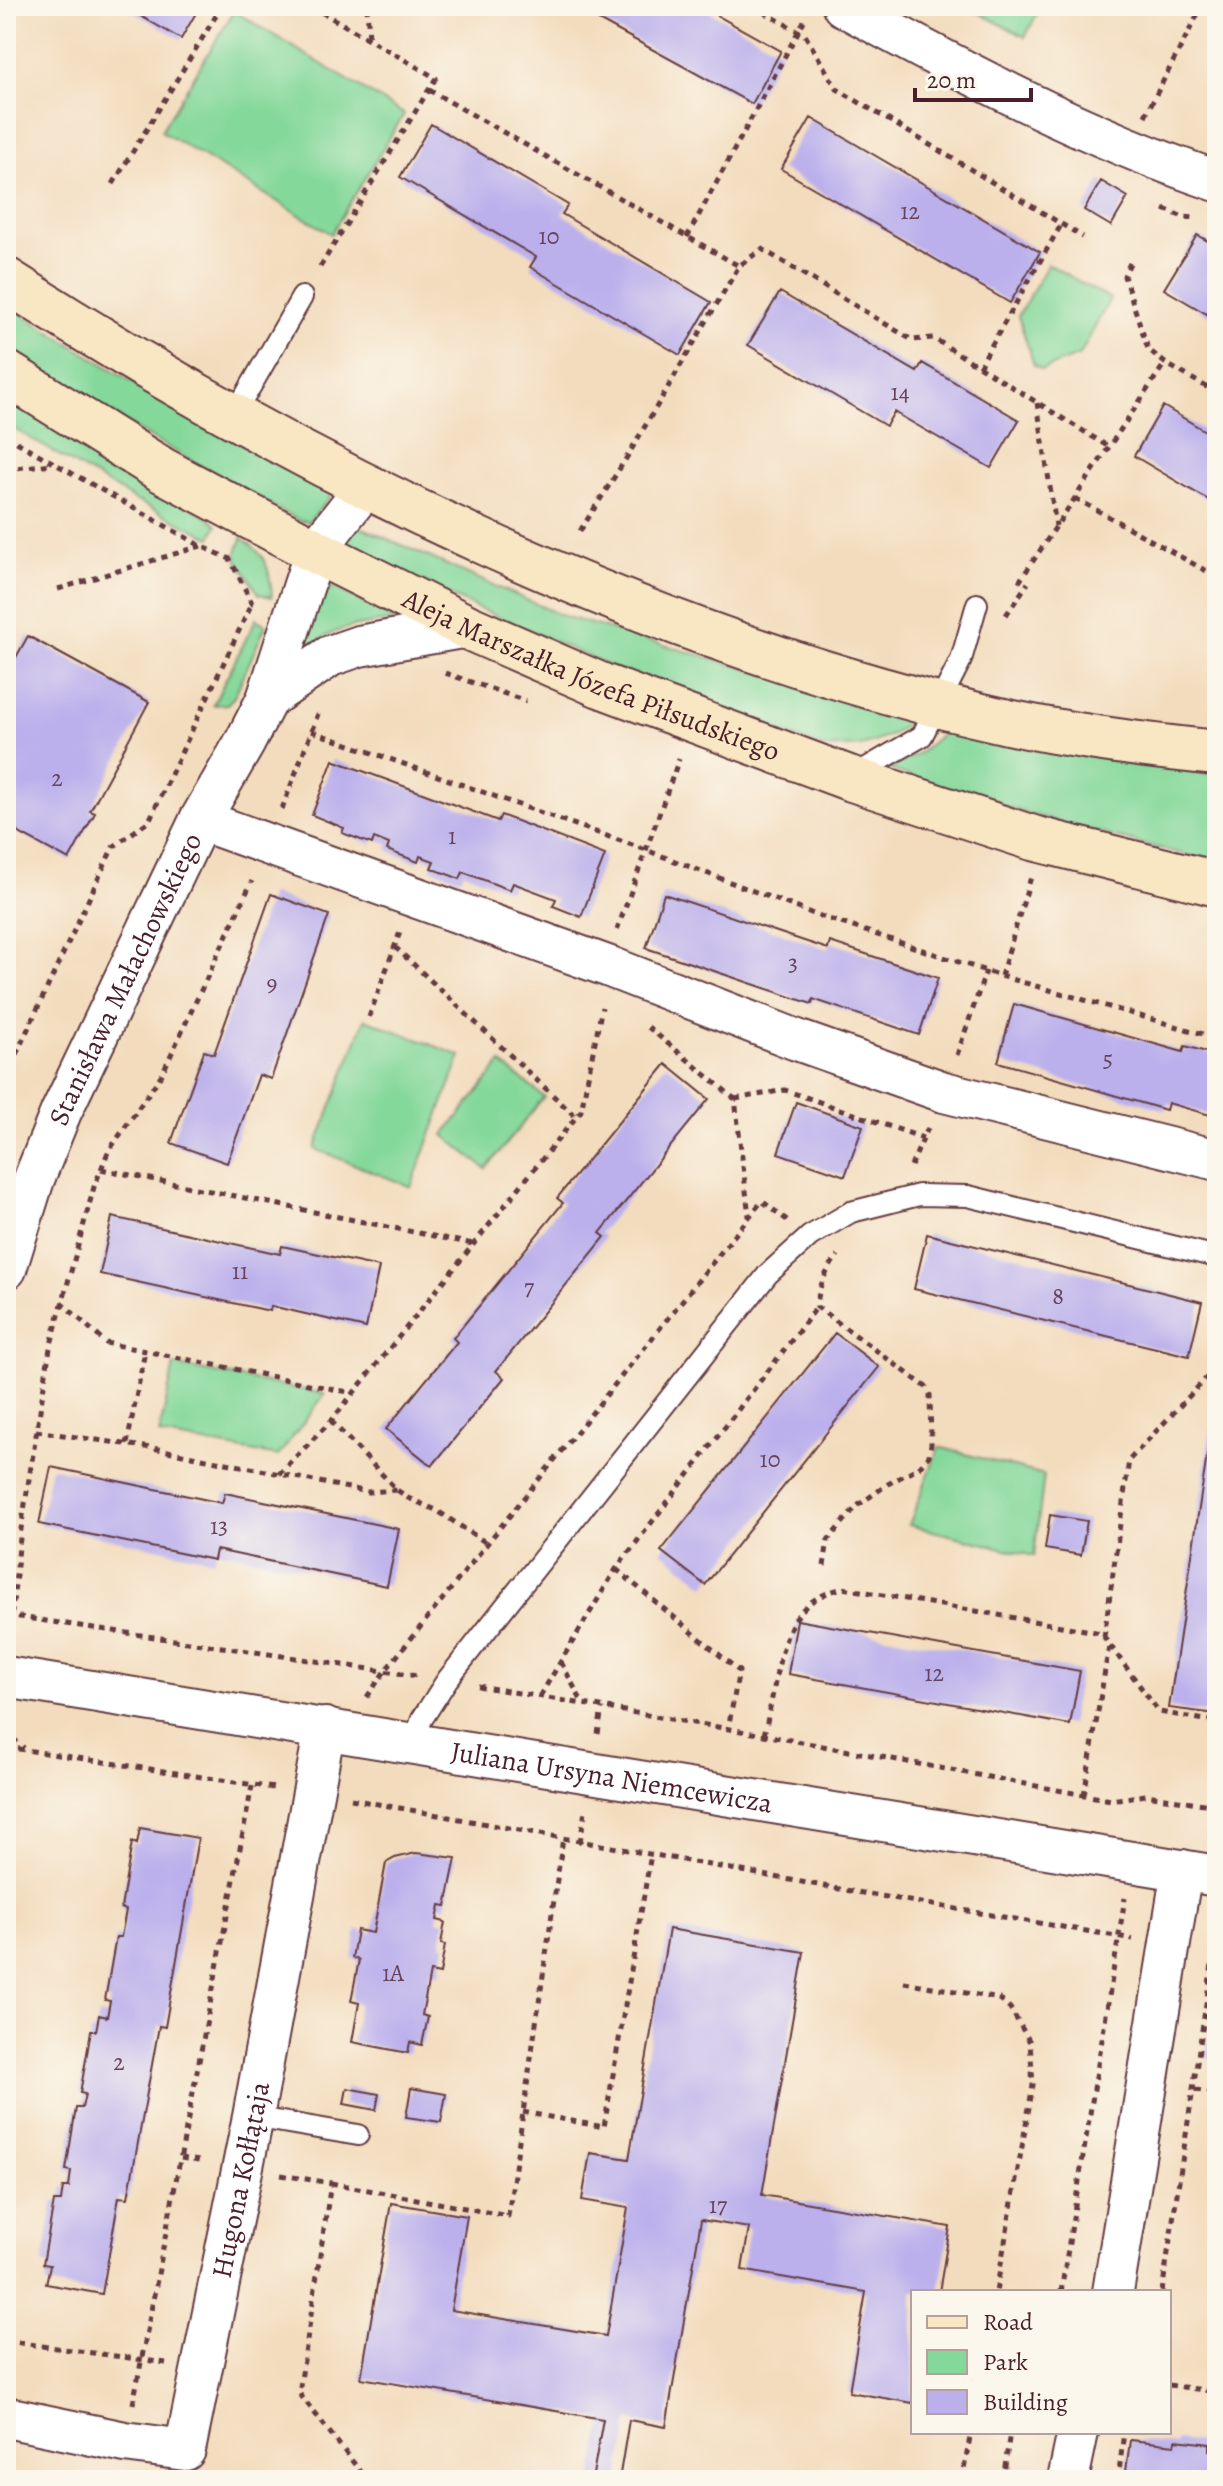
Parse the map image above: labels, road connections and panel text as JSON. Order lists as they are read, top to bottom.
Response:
{
  "streets": {
    "street": [
      "Aleja Marszałka Józefa Piłsudskiego",
      "Stanisława Małachowskiego",
      "Juliana Ursyna Niemcewicza",
      "Hugona Kołłątaja"
    ]
  },
  "crossings": [
    ["Aleja Marszałka Józefa Piłsudskiego", "Stanisława Małachowskiego"],
    ["Juliana Ursyna Niemcewicza", "Hugona Kołłątaja"]
  ],
  "house_numbers": [
    "12",
    "10",
    "14",
    "2",
    "1",
    "3",
    "9",
    "5",
    "11",
    "7",
    "8",
    "10",
    "13",
    "12",
    "1A",
    "2",
    "17"
  ],
  "legend": ["Road", "Park", "Building"],
  "scale_bar": "20 m"
}
